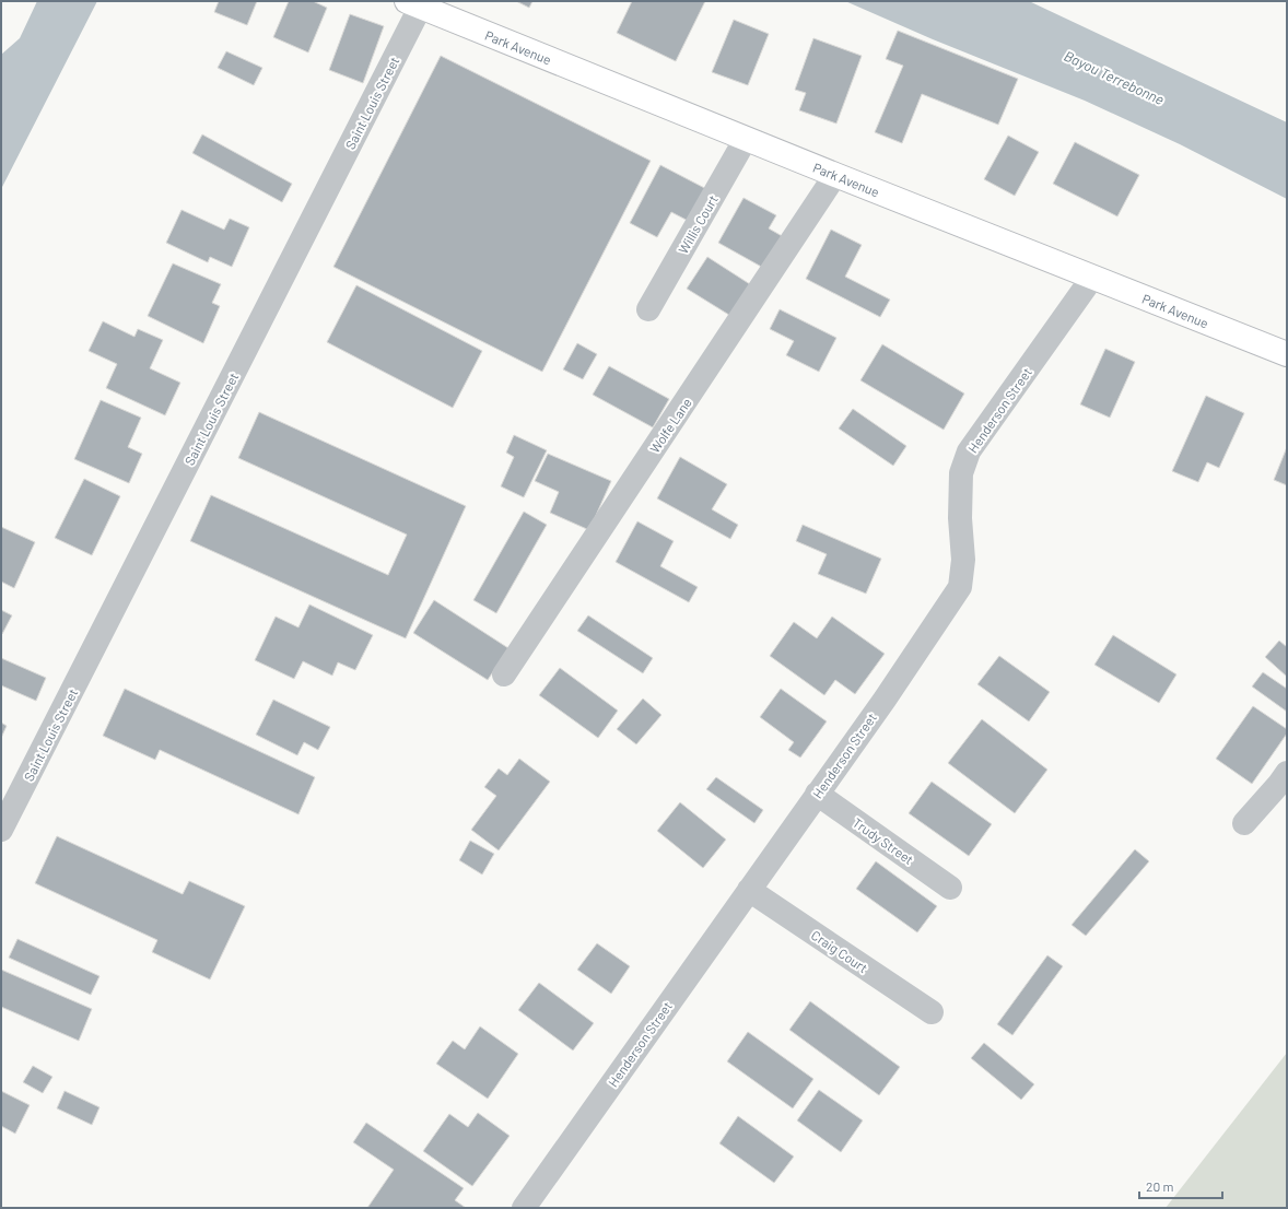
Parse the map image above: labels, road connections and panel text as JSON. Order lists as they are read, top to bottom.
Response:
{
  "streets": {
    "main road": ["Park Avenue"],
    "street": [
      "Saint Louis Street",
      "Willis Court",
      "Henderson Street",
      "Wolfe Lane",
      "Trudy Street",
      "Craig Court"
    ]
  },
  "crossings": [
    ["Park Avenue", "Saint Louis Street"],
    ["Park Avenue", "Willis Court"],
    ["Park Avenue", "Henderson Street"],
    ["Park Avenue", "Wolfe Lane"],
    ["Henderson Street", "Trudy Street"],
    ["Henderson Street", "Craig Court"]
  ],
  "water": ["Bayou Terrebonne"],
  "scale_bar": "20 m"
}
